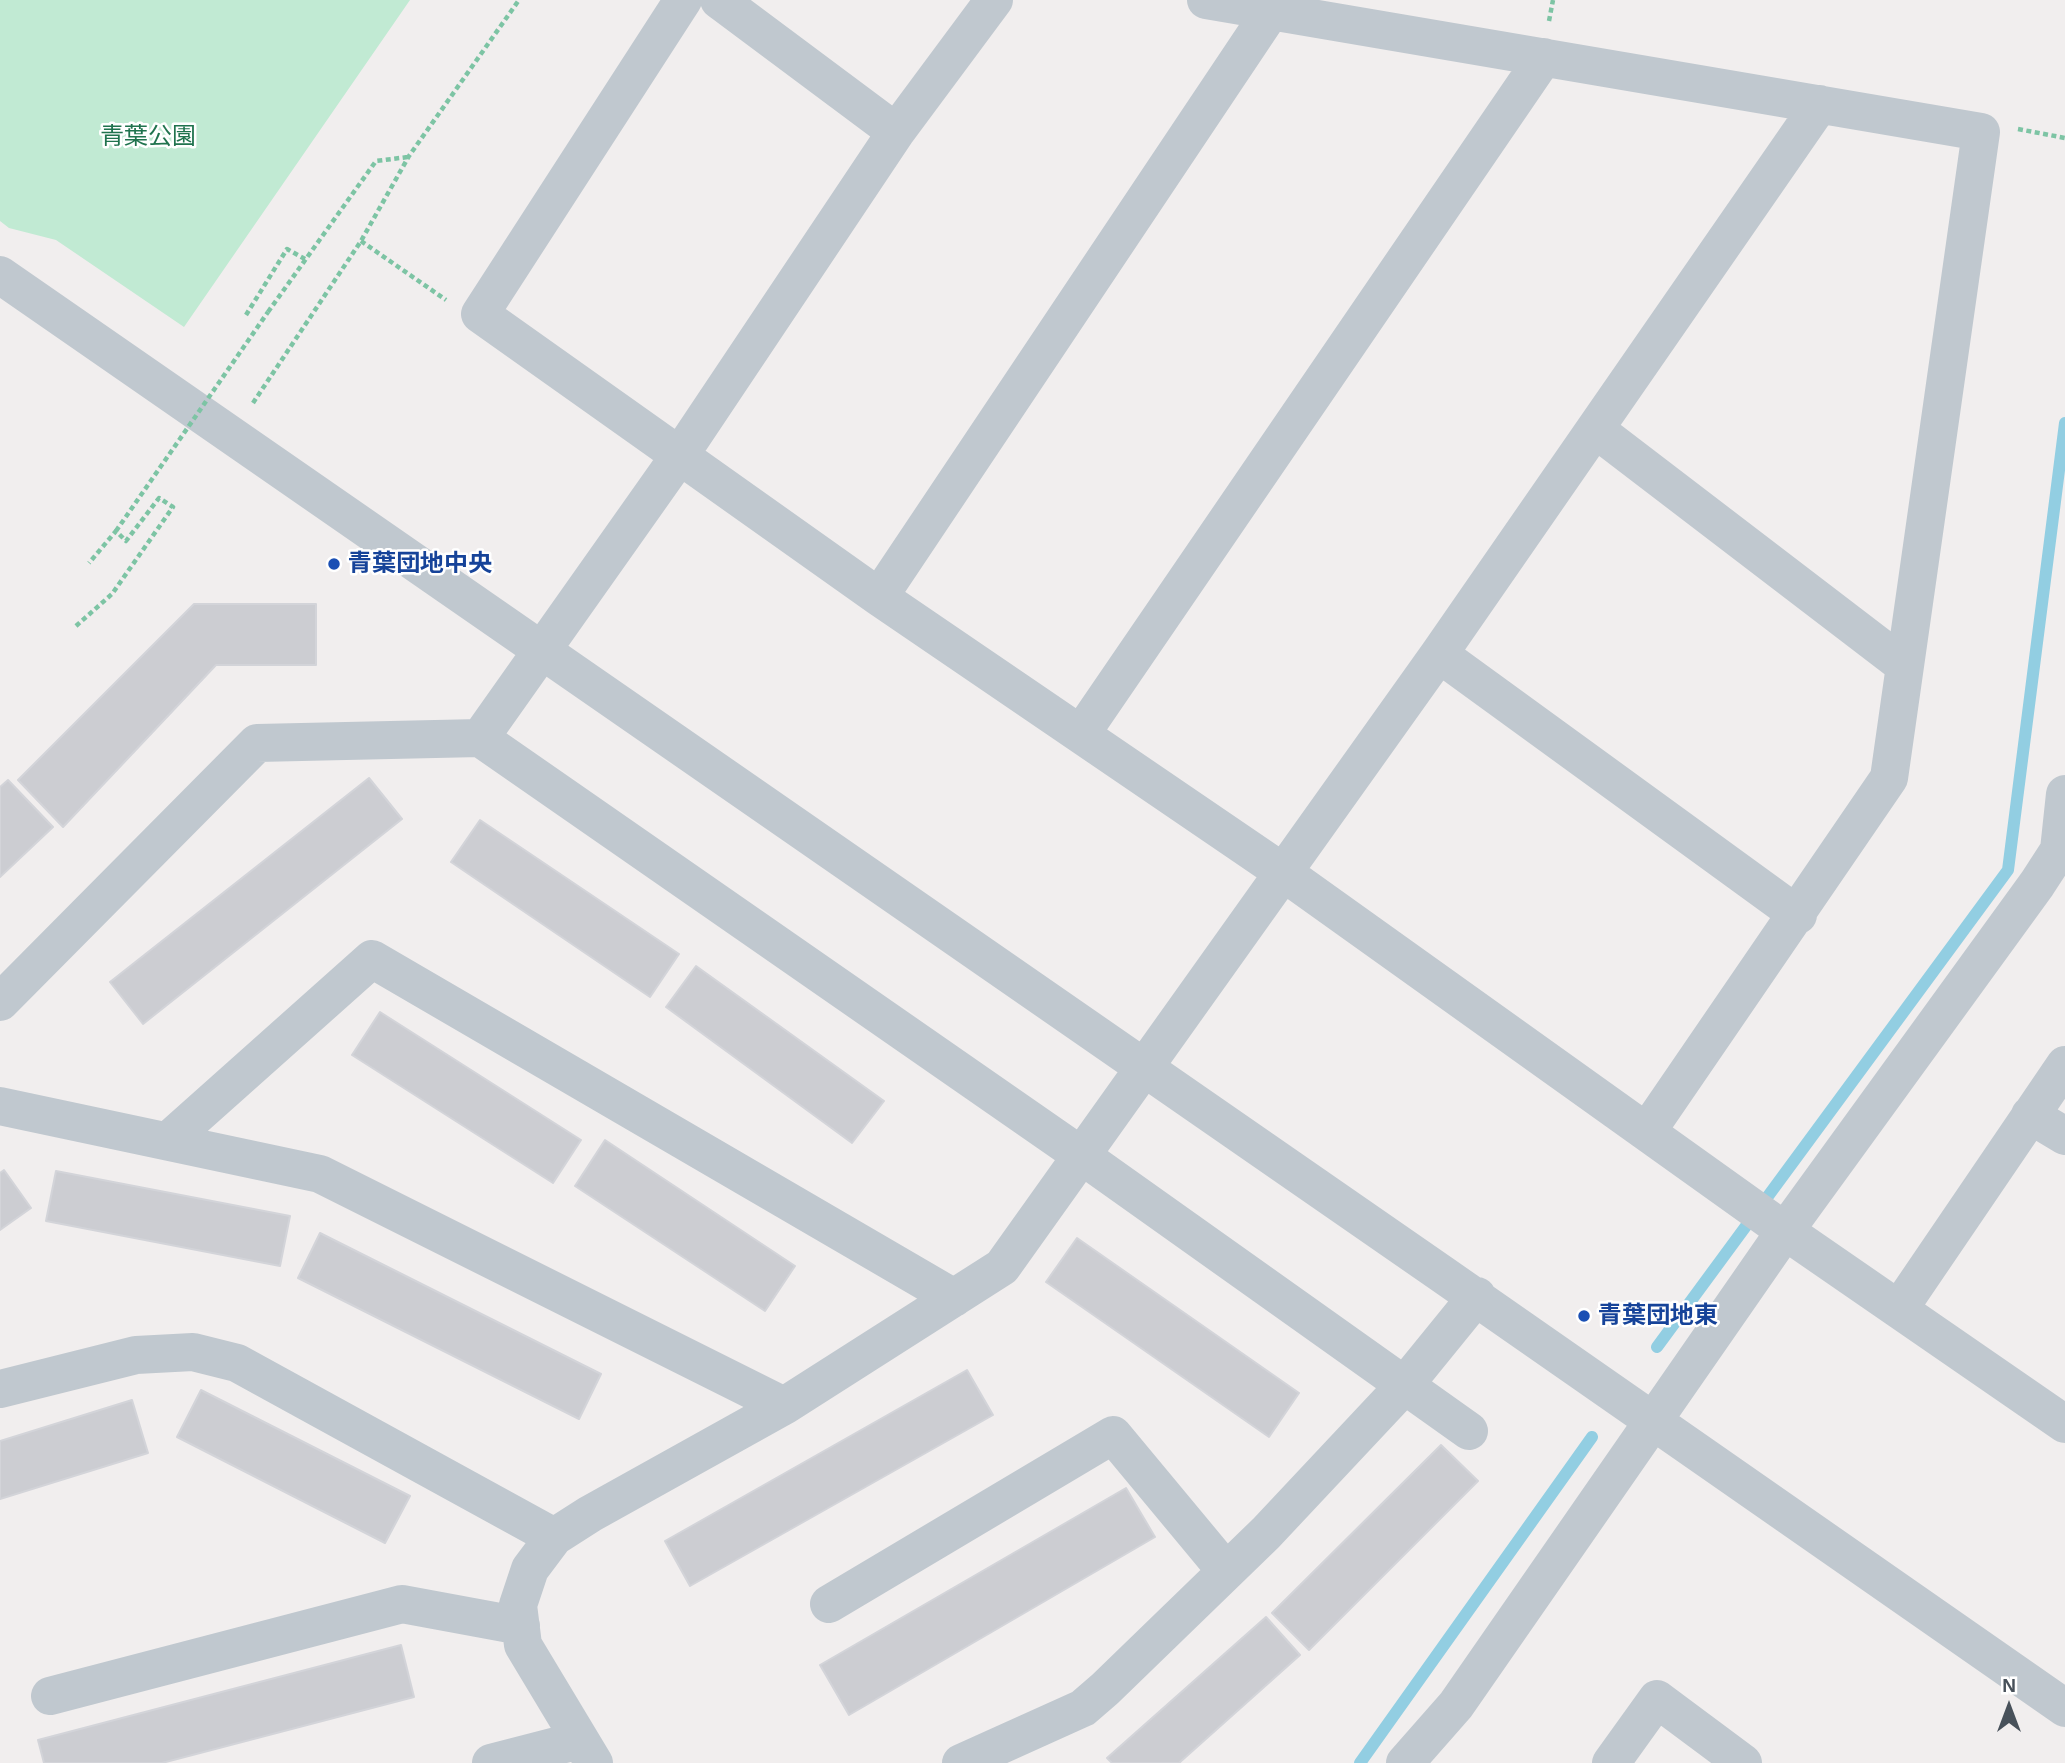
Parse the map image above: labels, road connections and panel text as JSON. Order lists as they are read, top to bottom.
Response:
{
  "parks": ["青葉公園"],
  "places": ["青葉団地中央", "青葉団地東"],
  "north": "top"
}
